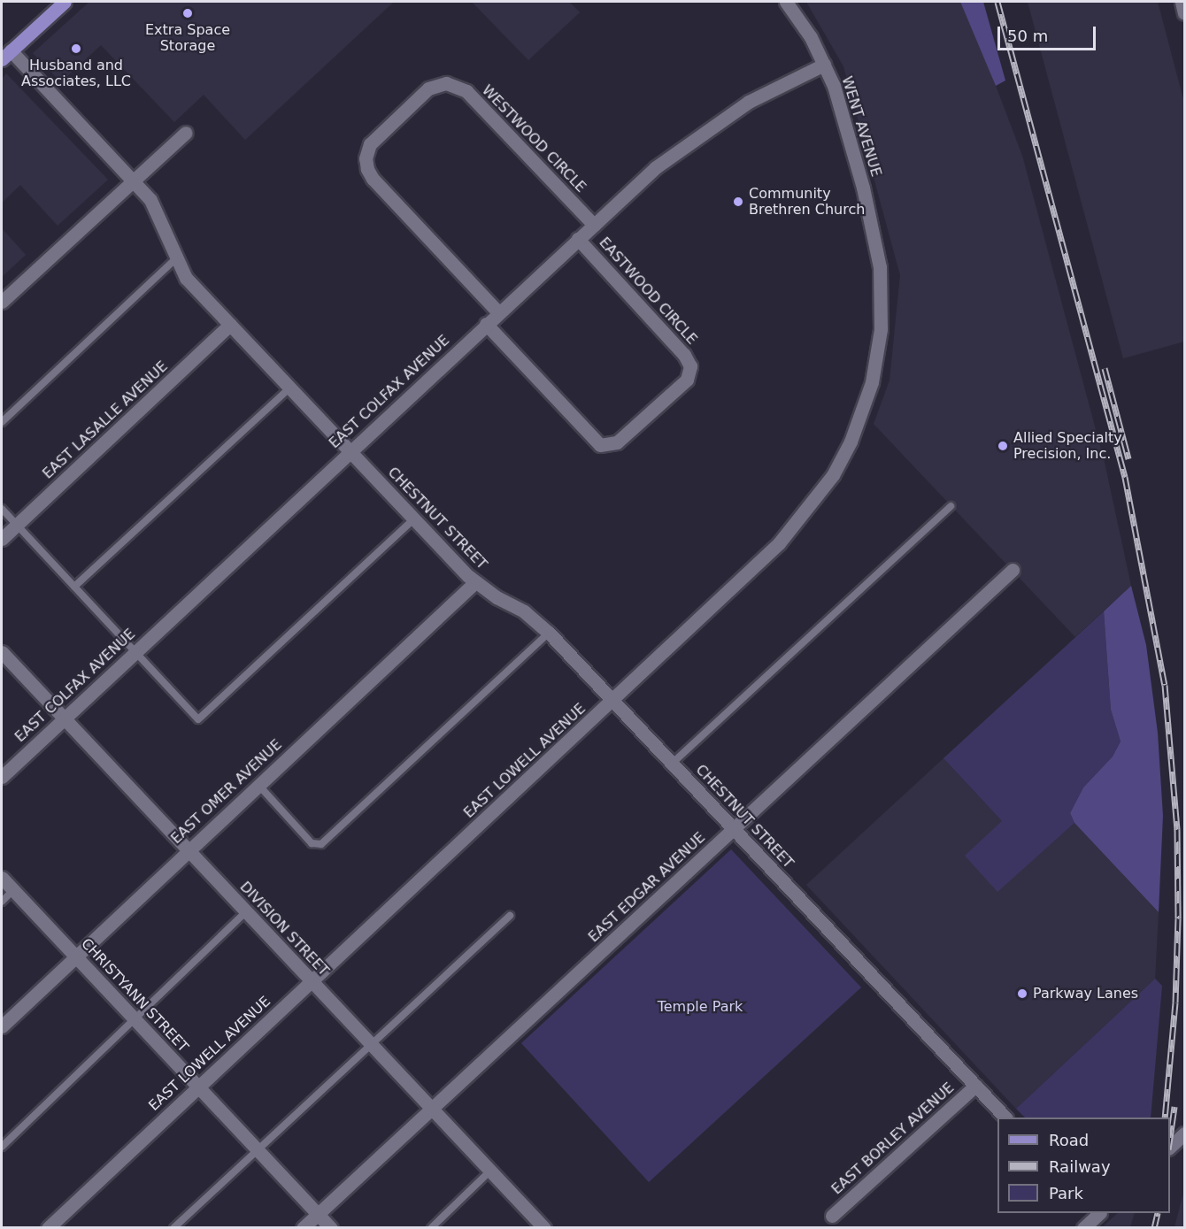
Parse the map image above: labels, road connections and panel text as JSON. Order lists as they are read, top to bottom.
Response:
{
  "streets": {
    "street": [
      "WENT AVENUE",
      "WESTWOOD CIRCLE",
      "EASTWOOD CIRCLE",
      "EAST COLFAX AVENUE",
      "EAST LASALLE AVENUE",
      "CHESTNUT STREET",
      "EAST LOWELL AVENUE",
      "EAST OMER AVENUE",
      "EAST EDGAR AVENUE",
      "DIVISION STREET",
      "CHRISTYANN STREET",
      "EAST BORLEY AVENUE"
    ]
  },
  "crossings": [
    ["WENT AVENUE", "EAST COLFAX AVENUE"],
    ["WENT AVENUE", "EAST LOWELL AVENUE"],
    ["WESTWOOD CIRCLE", "EAST COLFAX AVENUE"],
    ["EASTWOOD CIRCLE", "EAST COLFAX AVENUE"],
    ["EAST COLFAX AVENUE", "CHESTNUT STREET"],
    ["EAST COLFAX AVENUE", "DIVISION STREET"],
    ["EAST LASALLE AVENUE", "CHESTNUT STREET"],
    ["CHESTNUT STREET", "EAST LOWELL AVENUE"],
    ["CHESTNUT STREET", "EAST OMER AVENUE"],
    ["CHESTNUT STREET", "EAST EDGAR AVENUE"],
    ["CHESTNUT STREET", "EAST BORLEY AVENUE"],
    ["EAST LOWELL AVENUE", "DIVISION STREET"],
    ["EAST LOWELL AVENUE", "CHRISTYANN STREET"],
    ["EAST OMER AVENUE", "DIVISION STREET"],
    ["EAST OMER AVENUE", "CHRISTYANN STREET"],
    ["EAST EDGAR AVENUE", "DIVISION STREET"],
    ["EAST EDGAR AVENUE", "CHRISTYANN STREET"]
  ],
  "parks": ["Temple Park"],
  "places": [
    "Extra Space Storage",
    "Husband and Associates, LLC",
    "Community Brethren Church",
    "Allied Specialty Precision, Inc.",
    "Parkway Lanes"
  ],
  "legend": ["Road", "Railway", "Park"],
  "scale_bar": "50 m"
}
